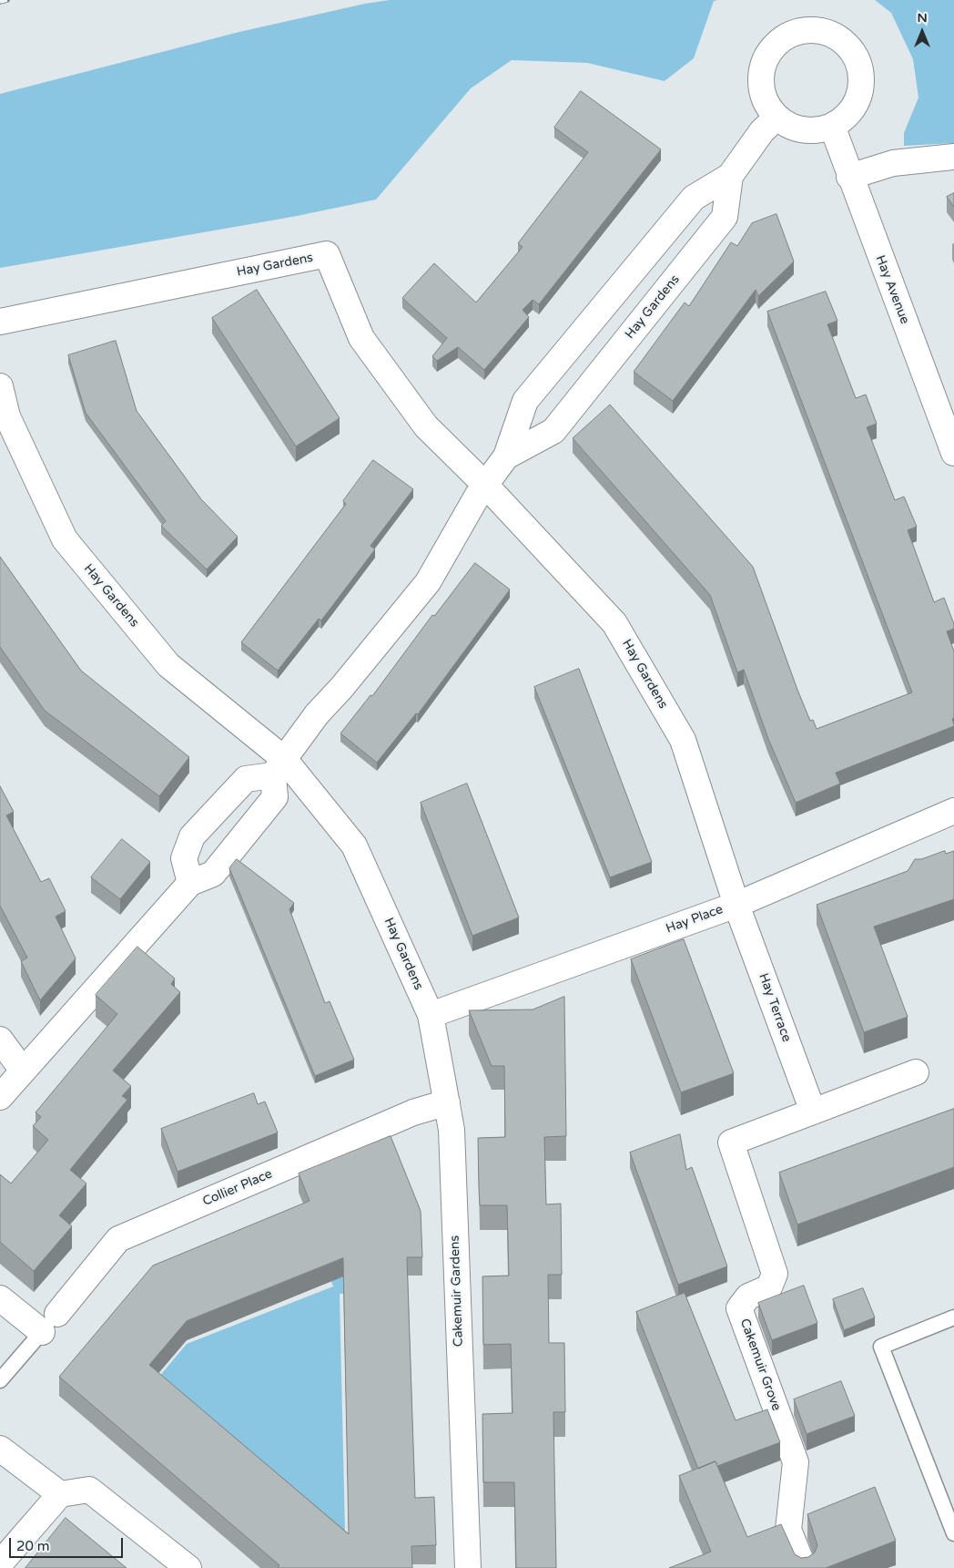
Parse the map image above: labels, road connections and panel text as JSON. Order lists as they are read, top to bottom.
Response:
{
  "streets": {
    "street": [
      "Hay Gardens",
      "Hay Avenue",
      "Hay Place",
      "Hay Terrace",
      "Collier Place",
      "Cakemuir Gardens",
      "Cakemuir Grove"
    ]
  },
  "crossings": [
    ["Hay Gardens", "Hay Avenue"],
    ["Hay Gardens", "Hay Place"],
    ["Hay Gardens", "Hay Terrace"],
    ["Hay Gardens", "Cakemuir Gardens"],
    ["Hay Place", "Hay Terrace"],
    ["Hay Place", "Cakemuir Gardens"],
    ["Hay Terrace", "Cakemuir Grove"],
    ["Collier Place", "Cakemuir Gardens"]
  ],
  "scale_bar": "20 m",
  "north": "top"
}
